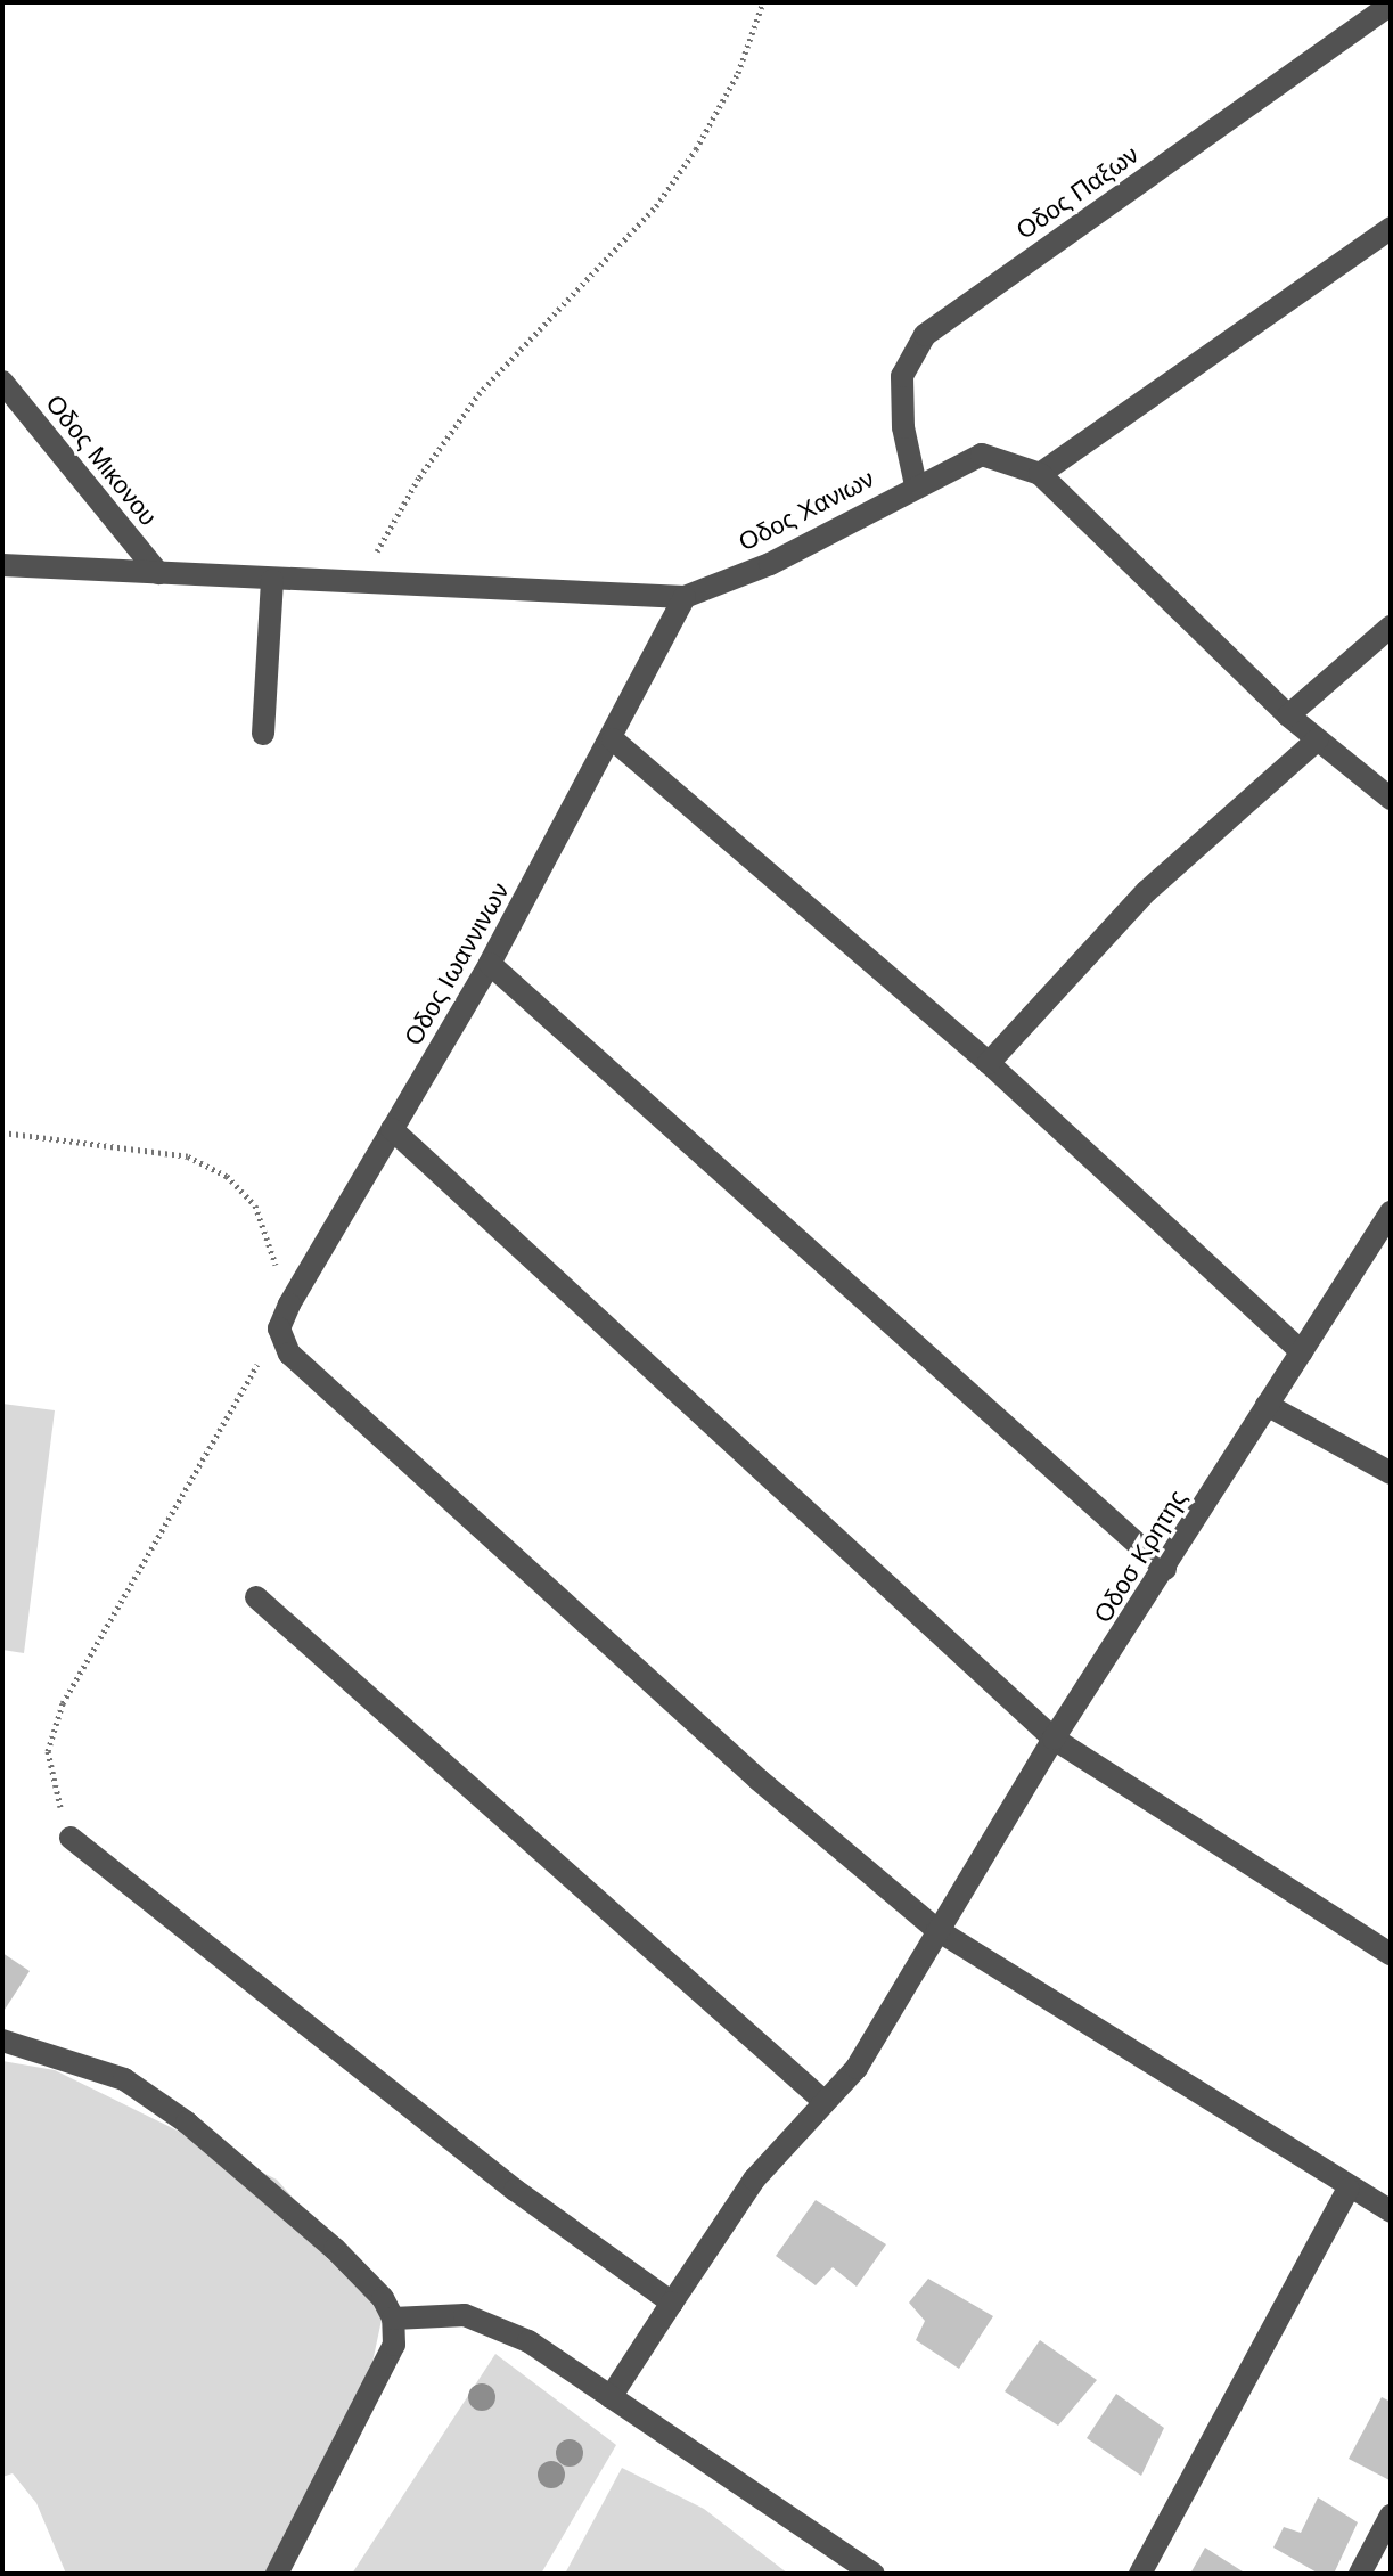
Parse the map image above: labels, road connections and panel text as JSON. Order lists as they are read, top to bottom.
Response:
{
  "streets": {
    "street": [
      "Οδος Παξων",
      "Οδος Μικονου",
      "Οδος Χανιων",
      "Οδος Ιωαννινων",
      "Οδοσ Κρητης"
    ]
  },
  "crossings": [
    ["Οδος Παξων", "Οδος Χανιων"],
    ["Οδος Μικονου", "Οδος Χανιων"],
    ["Οδος Χανιων", "Οδος Ιωαννινων"]
  ]
}
